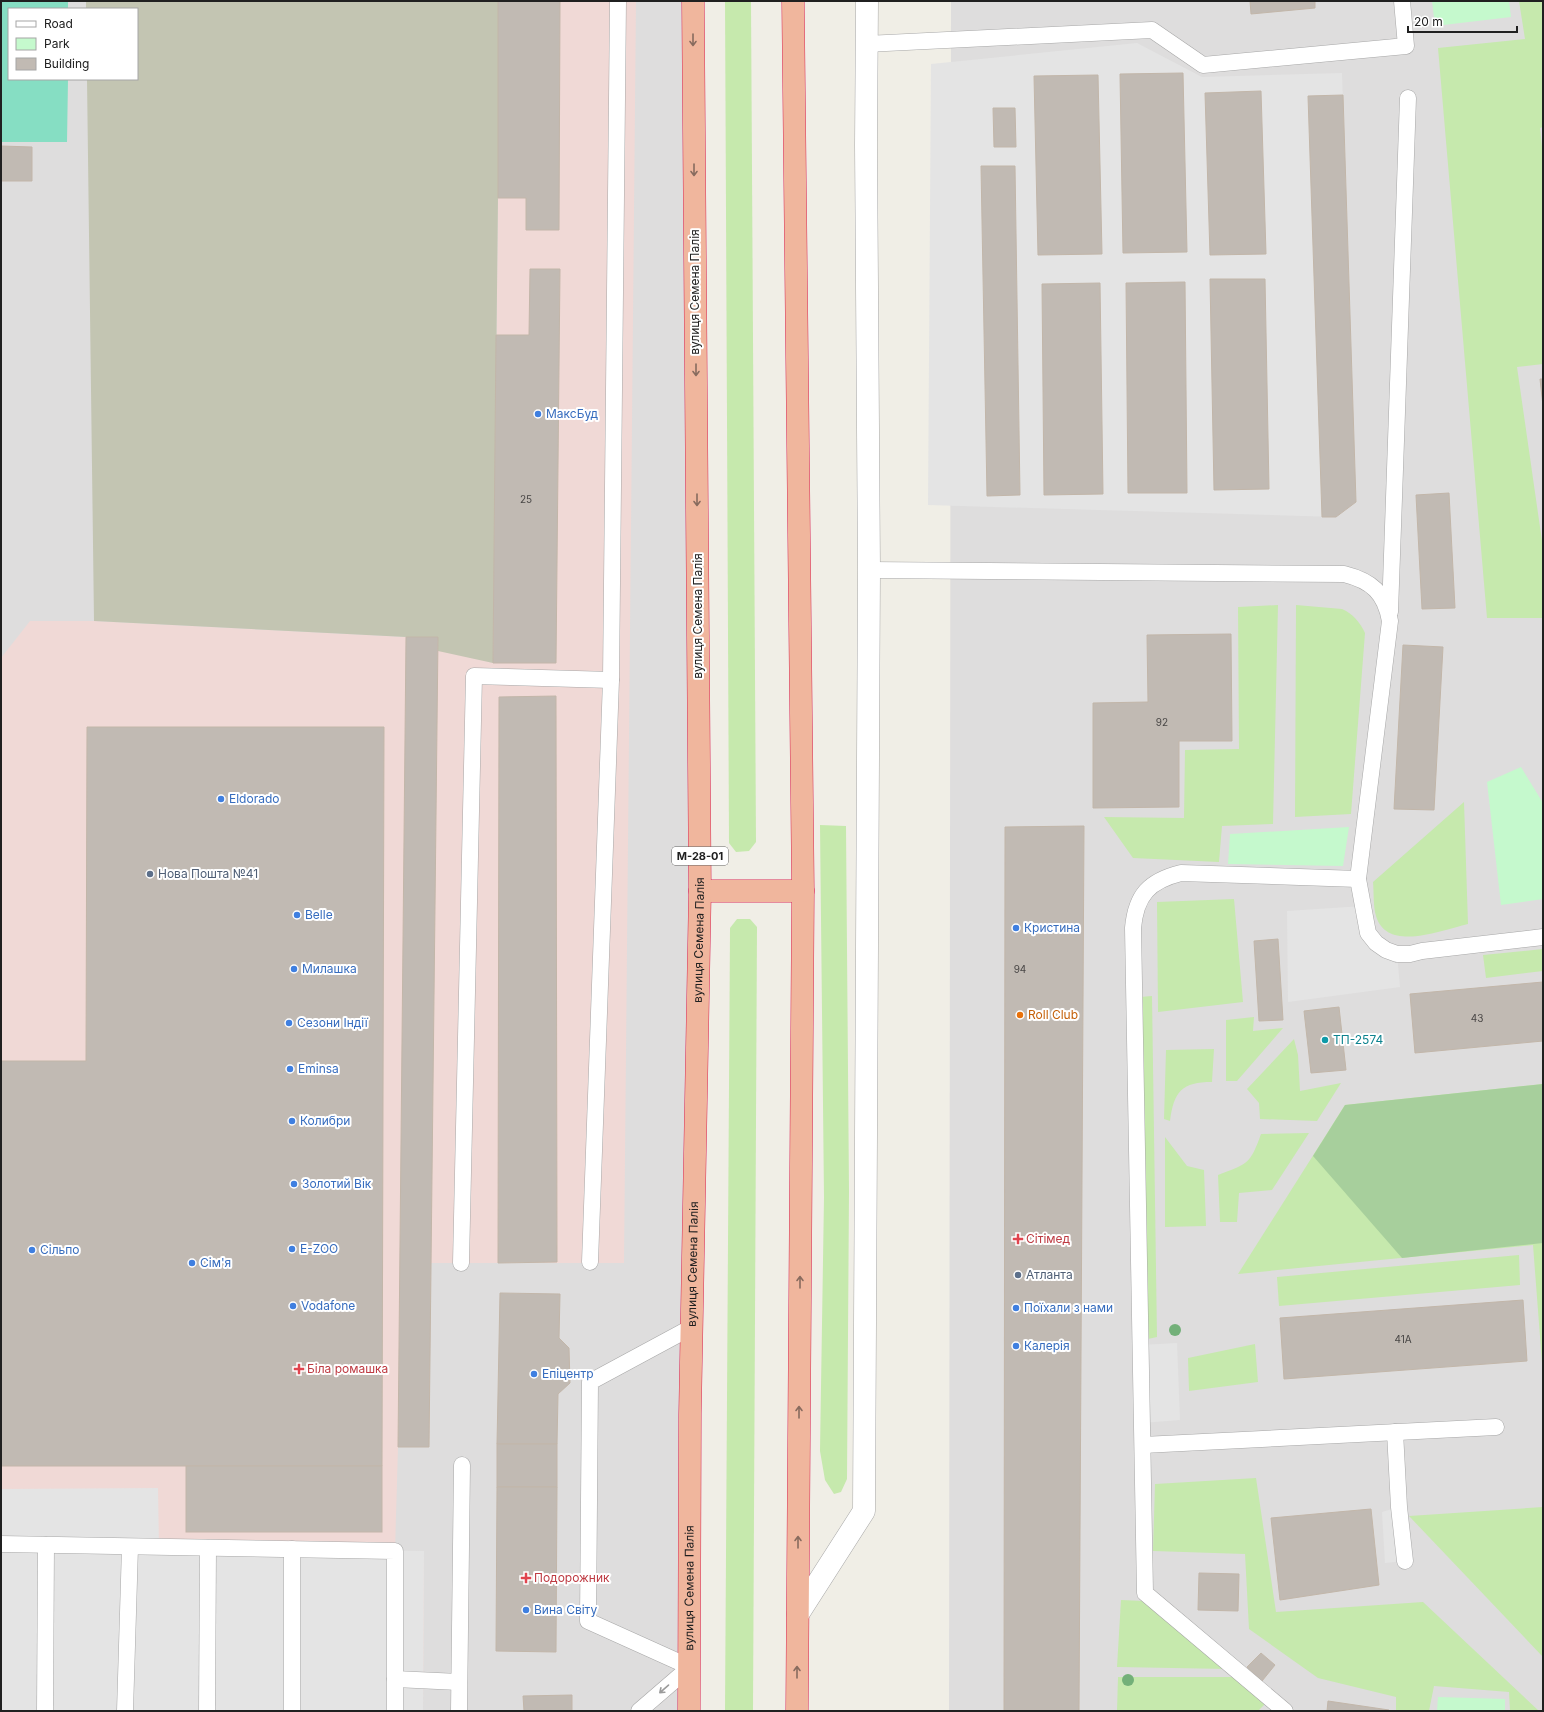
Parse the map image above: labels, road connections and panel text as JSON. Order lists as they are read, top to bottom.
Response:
{
  "streets": {
    "highway": ["вулиця Семена Палія", "М-28-01"]
  },
  "places": {
    "other": [
      "МаксБуд",
      "Eldorado",
      "Нова Пошта №41",
      "Belle",
      "Кристина",
      "Милашка",
      "Roll Club",
      "Сезони Індії",
      "ТП-2574",
      "Eminsa",
      "Колибри",
      "Золотий Вік",
      "E-ZOO",
      "Сільпо",
      "Сім'я",
      "Атланта",
      "Vodafone",
      "Поїхали з нами",
      "Калерія",
      "Епіцентр",
      "Вина Світу"
    ],
    "health": ["Сітімед", "Біла ромашка", "Подорожник"]
  },
  "house_numbers": [
    "25",
    "92",
    "94",
    "43",
    "41А"
  ],
  "legend": ["Road", "Park", "Building"],
  "scale_bar": "20 m"
}
